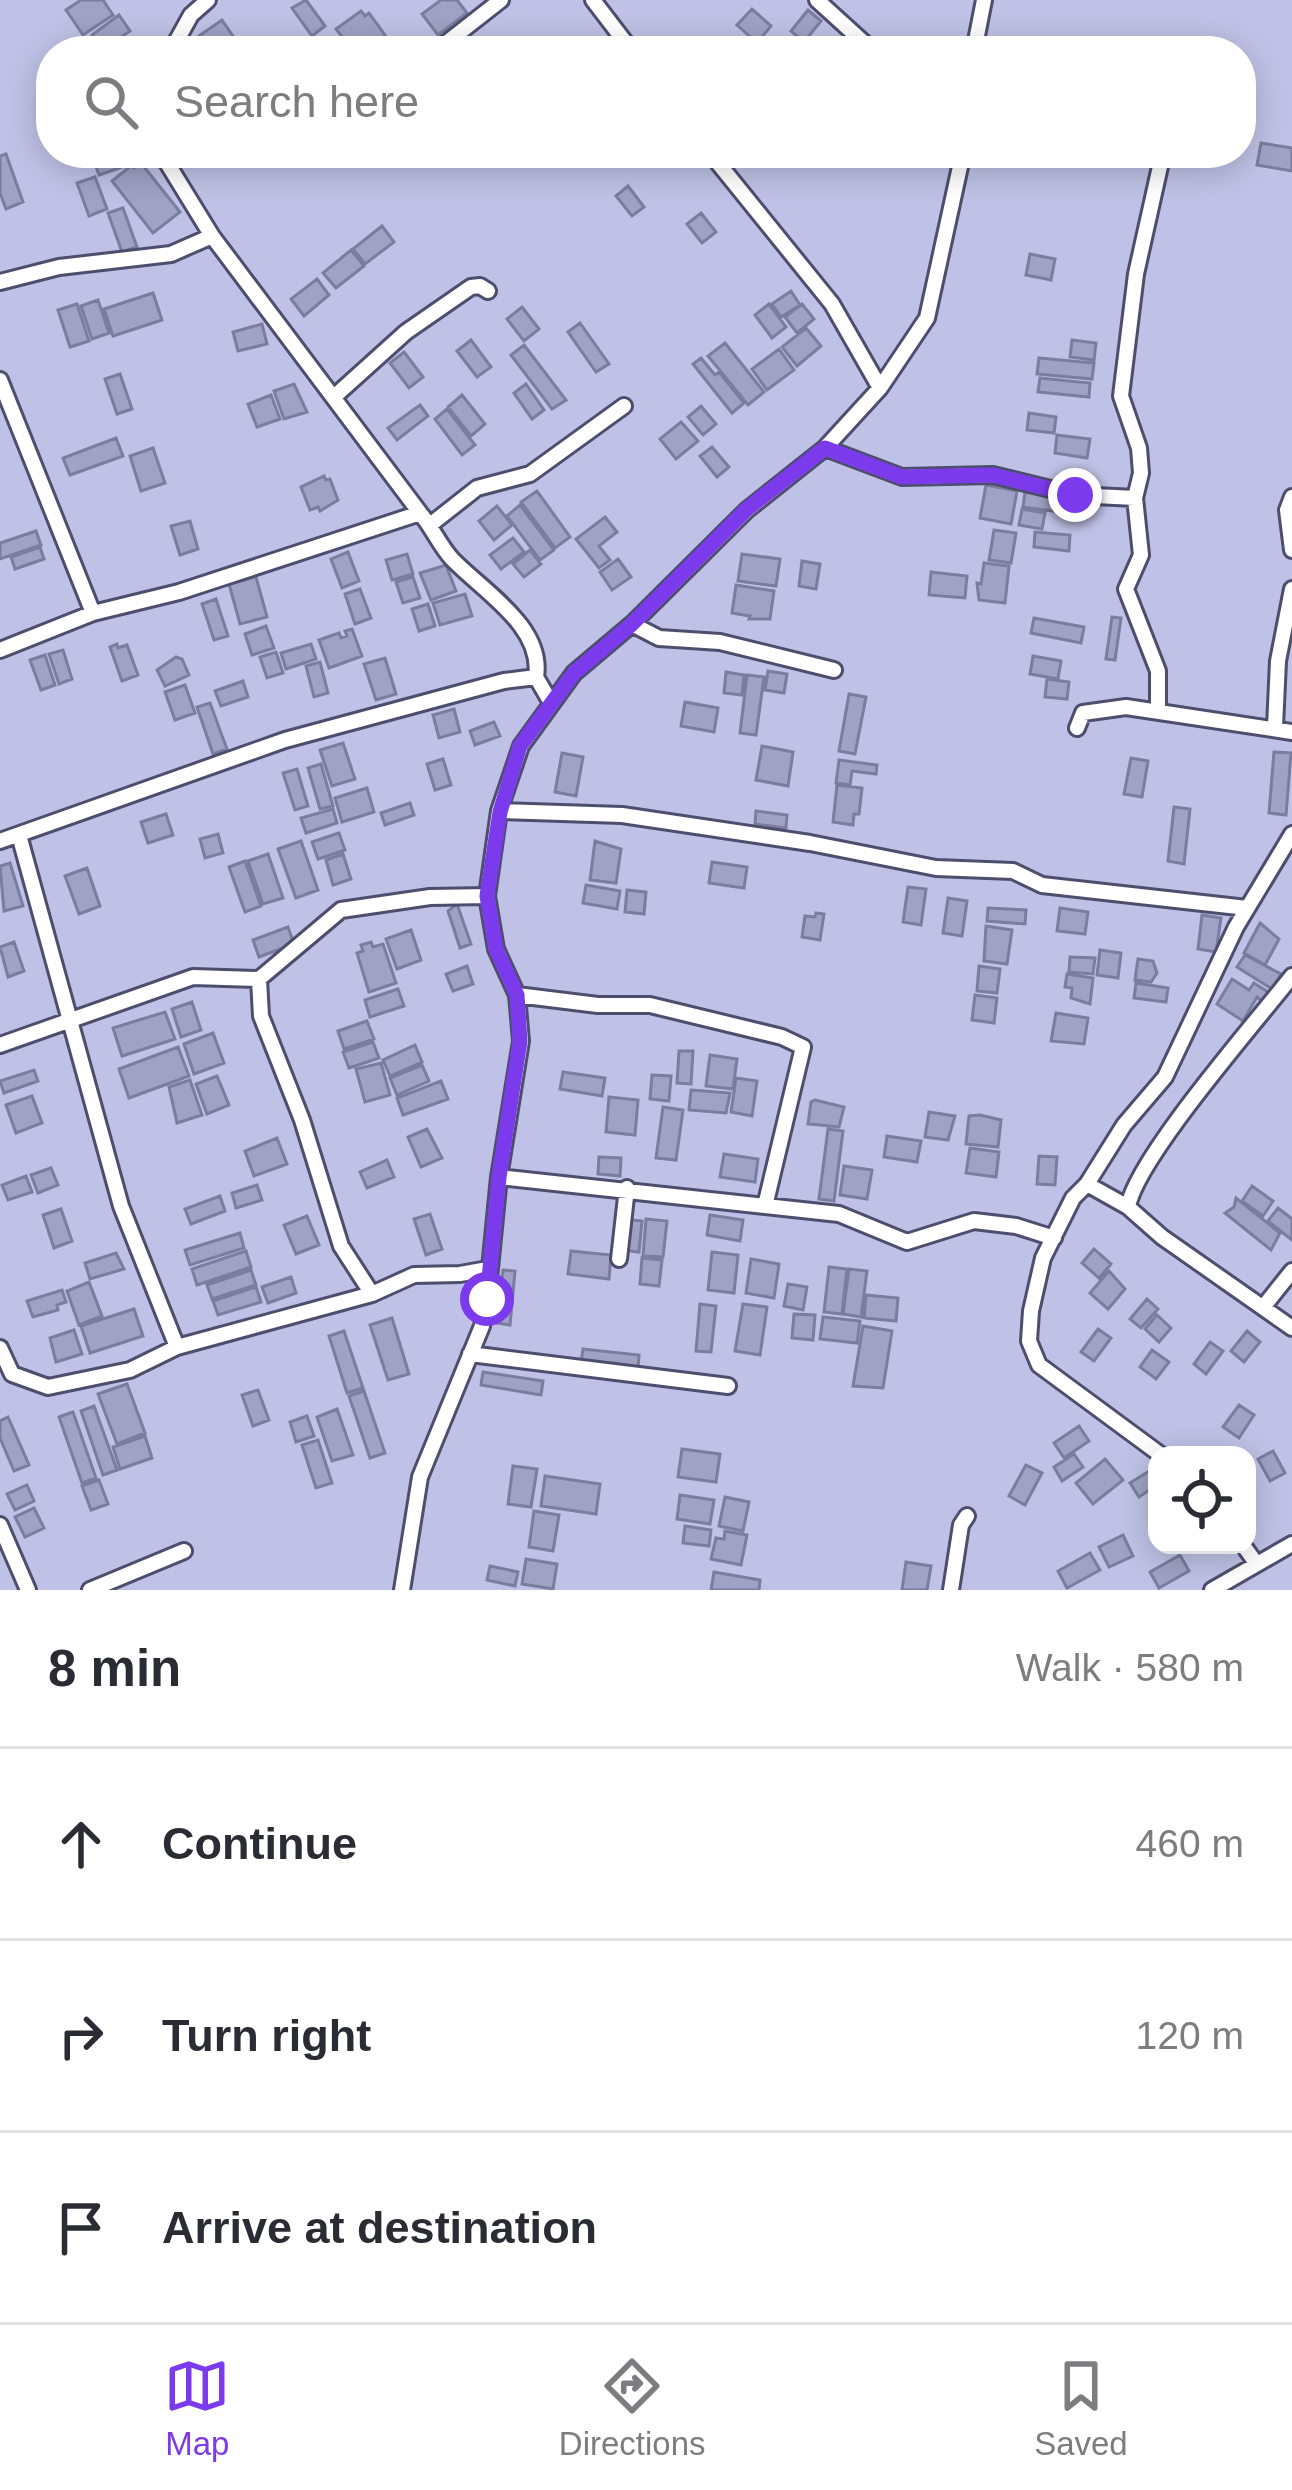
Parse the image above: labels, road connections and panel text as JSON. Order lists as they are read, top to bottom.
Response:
{
  "page": {
    "search": "Search here",
    "heading": ["8 min", "Walk · 580 m"],
    "list": [
      ["Continue", "460 m"],
      ["Turn right", "120 m"],
      "Arrive at destination"
    ],
    "nav": ["Map", "Directions", "Saved"]
  }
}
